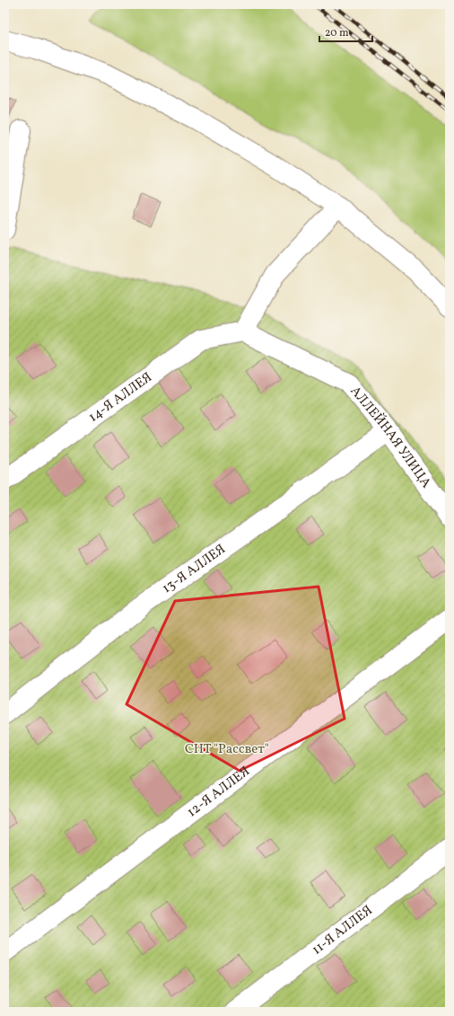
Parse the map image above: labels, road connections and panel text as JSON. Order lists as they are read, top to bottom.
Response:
{
  "streets": {
    "street": [
      "14-Я АЛЛЕЯ",
      "АЛЛЕЙНАЯ УЛИЦА",
      "13-Я АЛЛЕЯ",
      "12-Я АЛЛЕЯ",
      "11-Я АЛЛЕЯ"
    ]
  },
  "crossings": [
    ["14-Я АЛЛЕЯ", "АЛЛЕЙНАЯ УЛИЦА"],
    ["АЛЛЕЙНАЯ УЛИЦА", "13-Я АЛЛЕЯ"]
  ],
  "parks": ["СНТ \"Рассвет\""],
  "scale_bar": "20 m"
}
